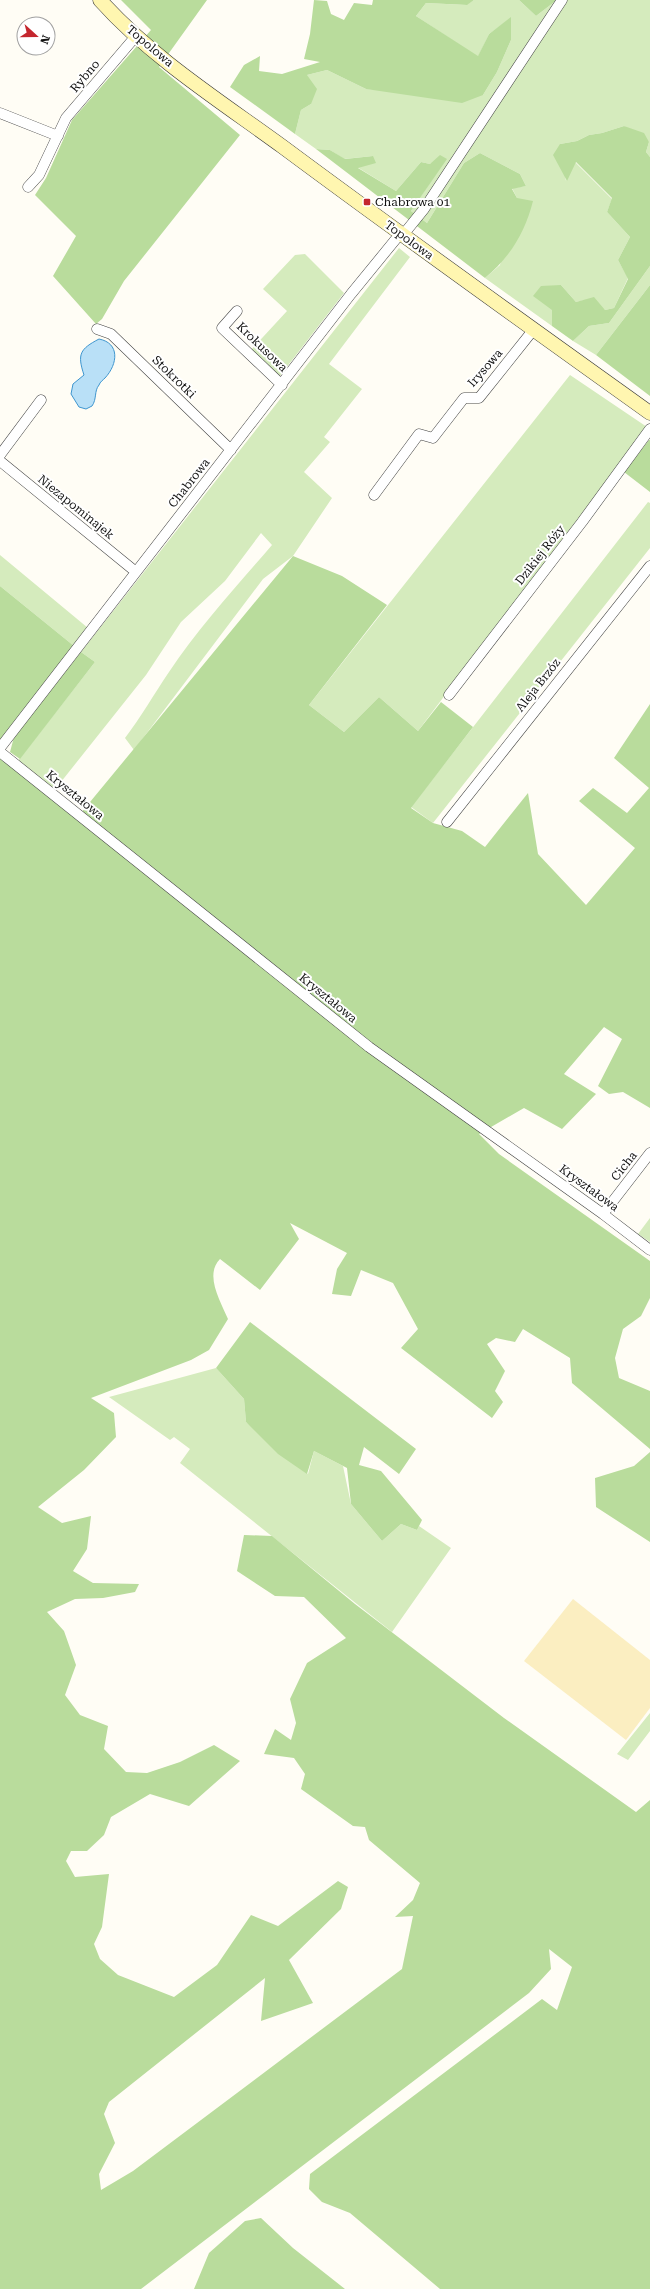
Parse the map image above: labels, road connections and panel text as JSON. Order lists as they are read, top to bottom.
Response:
{
  "streets": {
    "street": [
      "Topolowa",
      "Rybno",
      "Krokusowa",
      "Irysowa",
      "Stokrotki",
      "Chabrowa",
      "Niezapominajek",
      "Dzikiej Róży",
      "Aleja Brzóz",
      "Kryształowa",
      "Cicha"
    ]
  },
  "crossings": [
    ["Topolowa", "Rybno"],
    ["Topolowa", "Irysowa"],
    ["Topolowa", "Chabrowa"],
    ["Krokusowa", "Chabrowa"],
    ["Stokrotki", "Chabrowa"],
    ["Chabrowa", "Niezapominajek"],
    ["Kryształowa", "Cicha"]
  ],
  "places": {
    "transit": ["Chabrowa 01"]
  },
  "north": "right"
}
